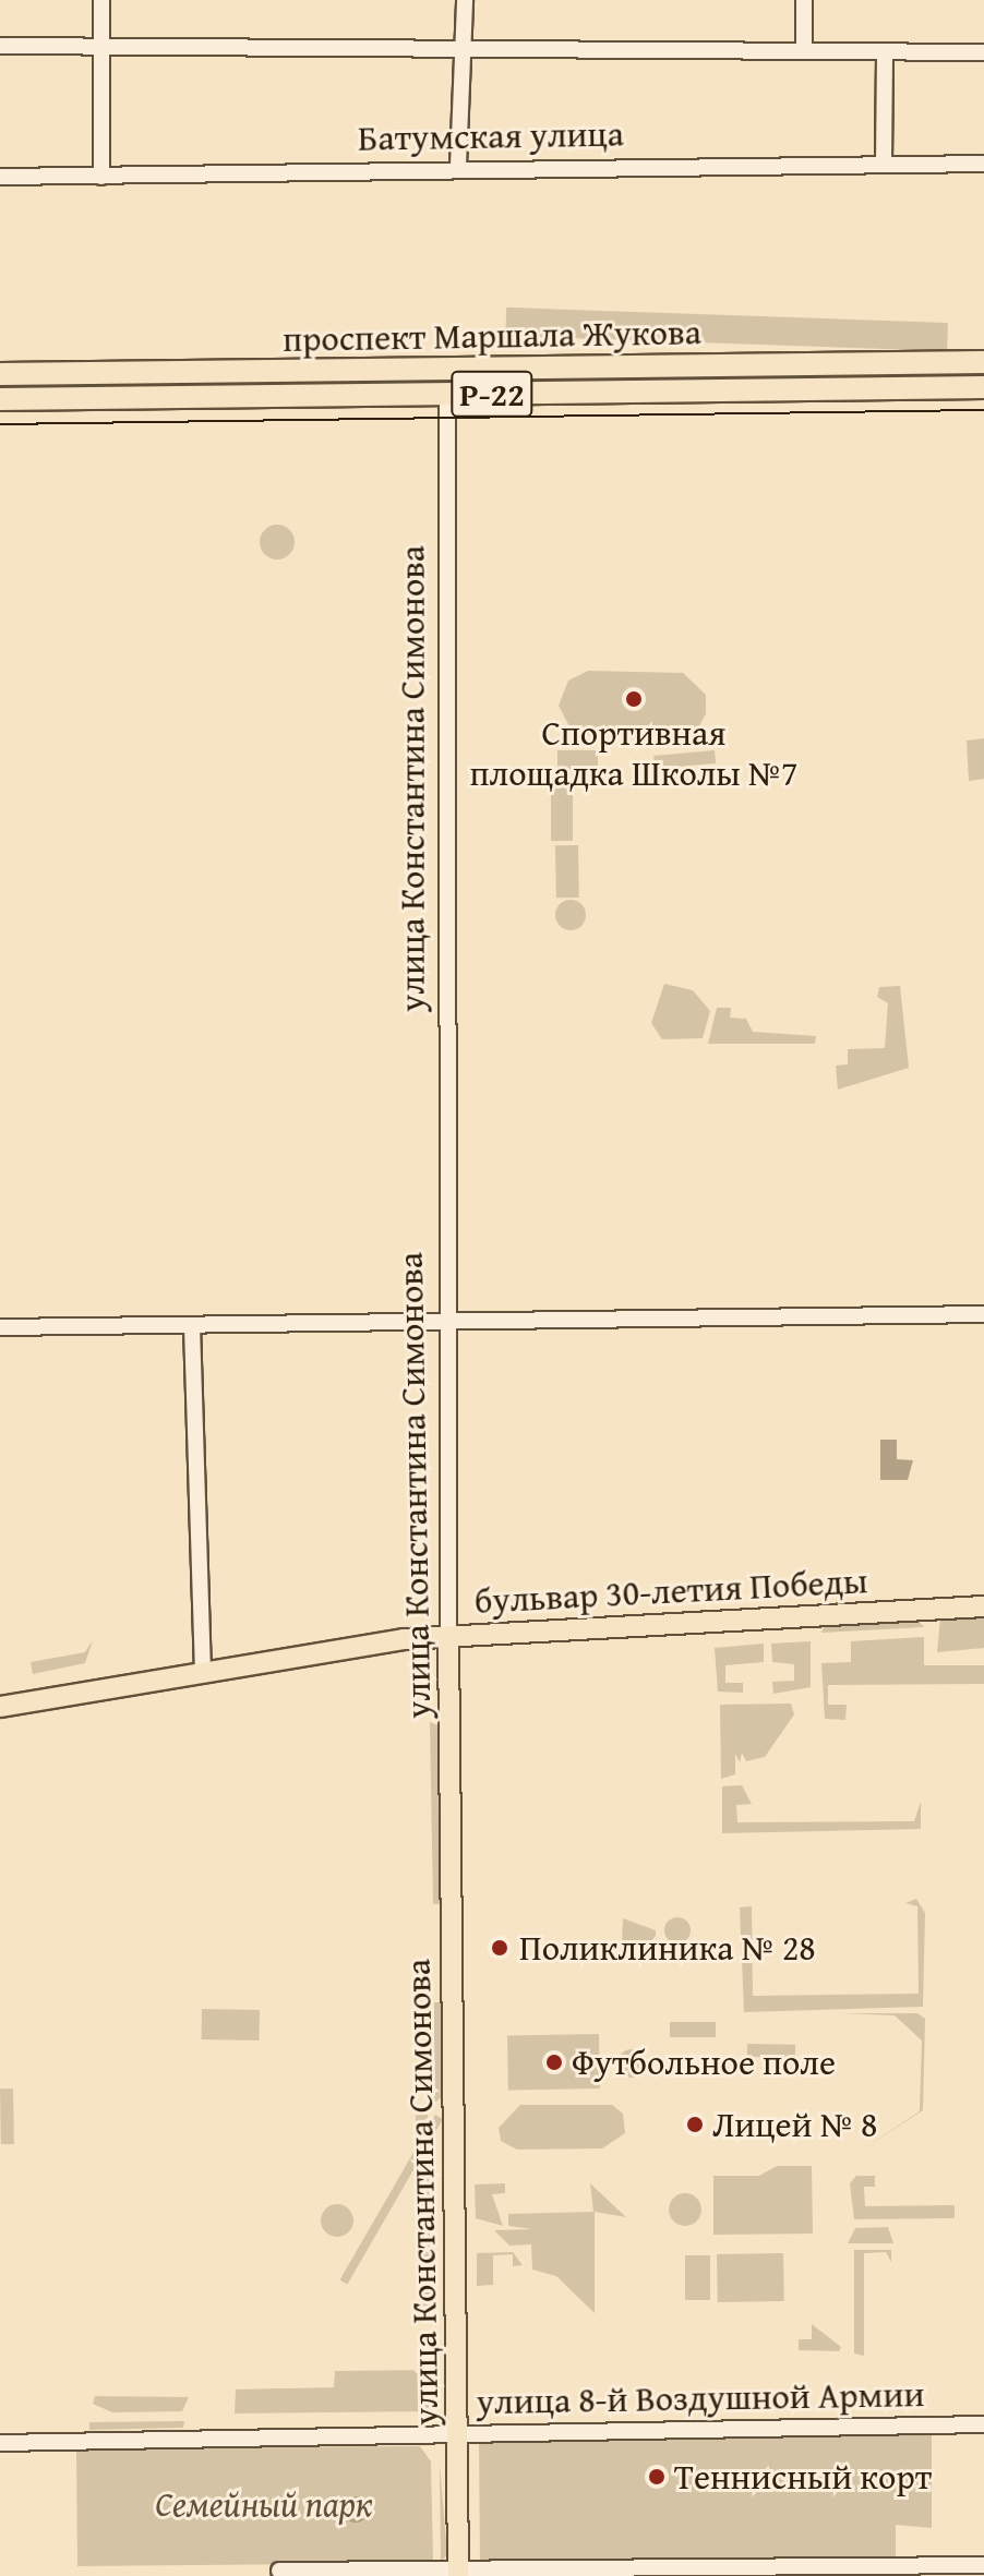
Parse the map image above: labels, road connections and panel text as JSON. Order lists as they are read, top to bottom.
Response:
{
  "streets": {
    "highway": ["проспект Маршала Жукова", "Р-22"],
    "main road": ["улица Константина Симонова", "бульвар 30-летия Победы"],
    "street": ["Батумская улица", "улица 8-й Воздушной Армии"]
  },
  "crossings": [
    ["проспект Маршала Жукова", "улица Константина Симонова"],
    ["улица Константина Симонова", "бульвар 30-летия Победы"],
    ["улица Константина Симонова", "улица 8-й Воздушной Армии"]
  ],
  "parks": ["Семейный парк"],
  "places": [
    "Спортивная площадка Школы №7",
    "Поликлиника № 28",
    "Футбольное поле",
    "Лицей № 8",
    "Теннисный корт"
  ]
}
